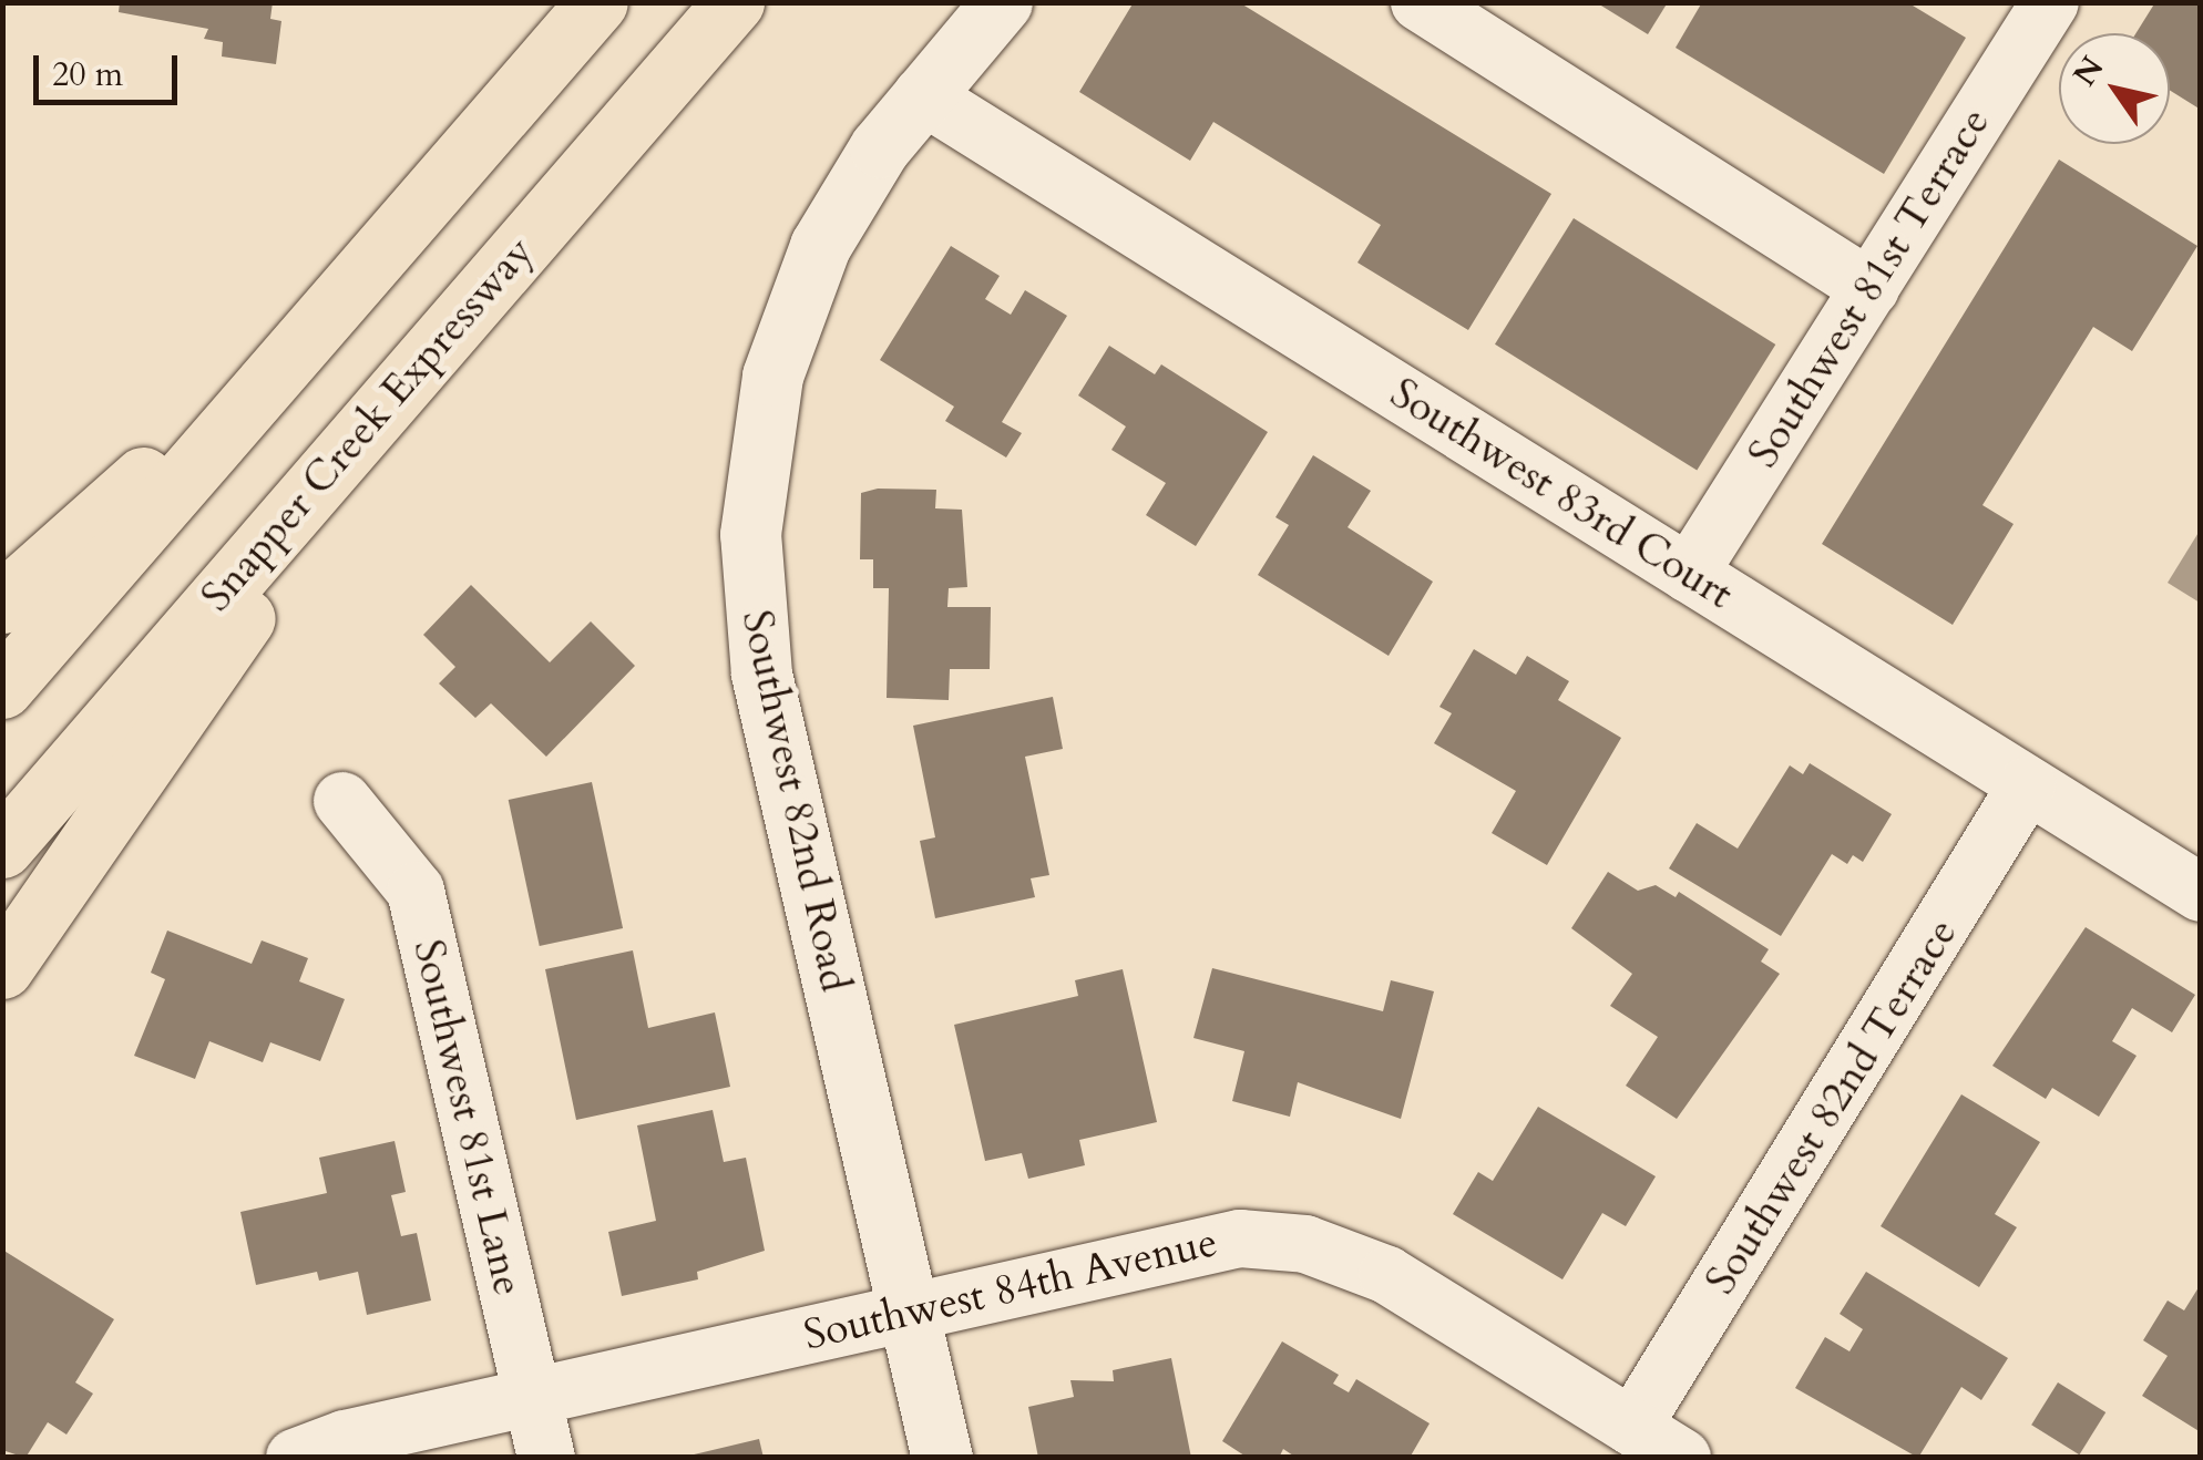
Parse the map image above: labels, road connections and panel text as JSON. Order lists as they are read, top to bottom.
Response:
{
  "streets": {
    "highway": ["Snapper Creek Expressway"],
    "street": [
      "Southwest 81st Terrace",
      "Southwest 83rd Court",
      "Southwest 82nd Road",
      "Southwest 82nd Terrace",
      "Southwest 81st Lane",
      "Southwest 84th Avenue"
    ]
  },
  "crossings": [
    ["Southwest 81st Terrace", "Southwest 83rd Court"],
    ["Southwest 83rd Court", "Southwest 82nd Road"],
    ["Southwest 83rd Court", "Southwest 82nd Terrace"],
    ["Southwest 82nd Road", "Southwest 84th Avenue"],
    ["Southwest 82nd Terrace", "Southwest 84th Avenue"],
    ["Southwest 81st Lane", "Southwest 84th Avenue"]
  ],
  "scale_bar": "20 m",
  "north": "top left"
}
